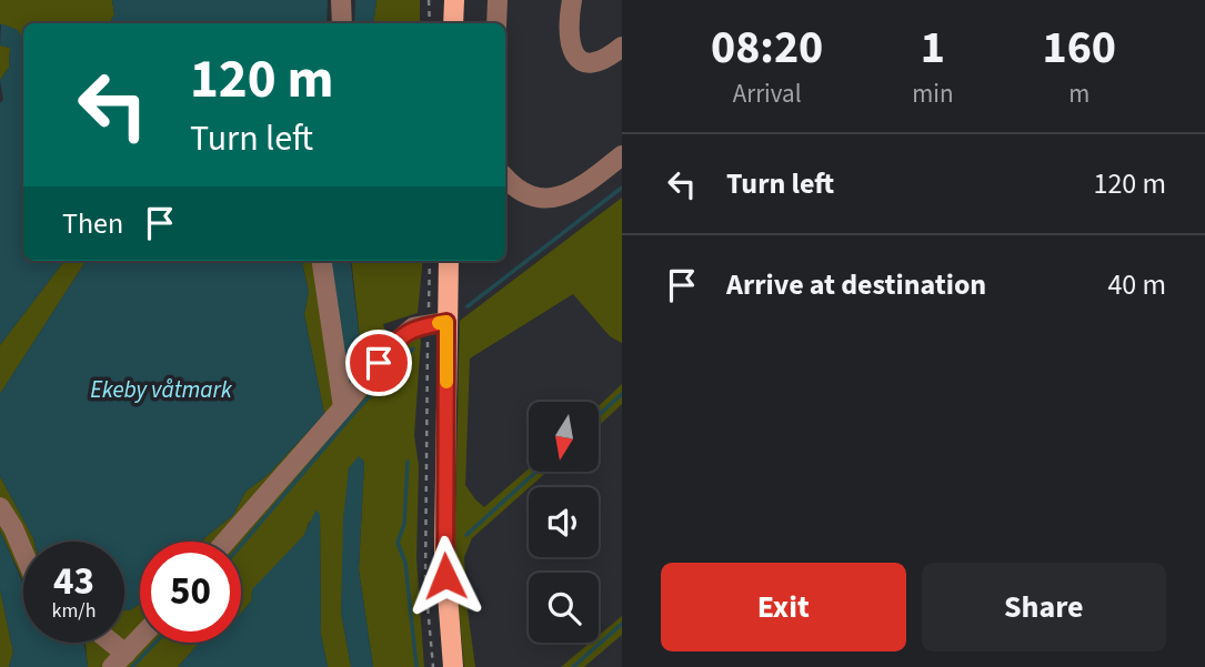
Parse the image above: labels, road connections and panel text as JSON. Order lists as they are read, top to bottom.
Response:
{
  "water": ["Ekeby våtmark"],
  "north": "bottom",
  "page": {
    "eta": [
      "08:20",
      "Arrival",
      "1",
      "min",
      "160",
      "m"
    ],
    "turn": ["120 m", "Turn left"],
    "list": [
      {
        "name": "Turn left",
        "value": "120 m"
      },
      {
        "name": "Arrive at destination",
        "value": "40 m"
      }
    ],
    "then": "Then",
    "speed": "43 km/h",
    "limit": "50",
    "buttons": ["Exit", "Share"]
  }
}
